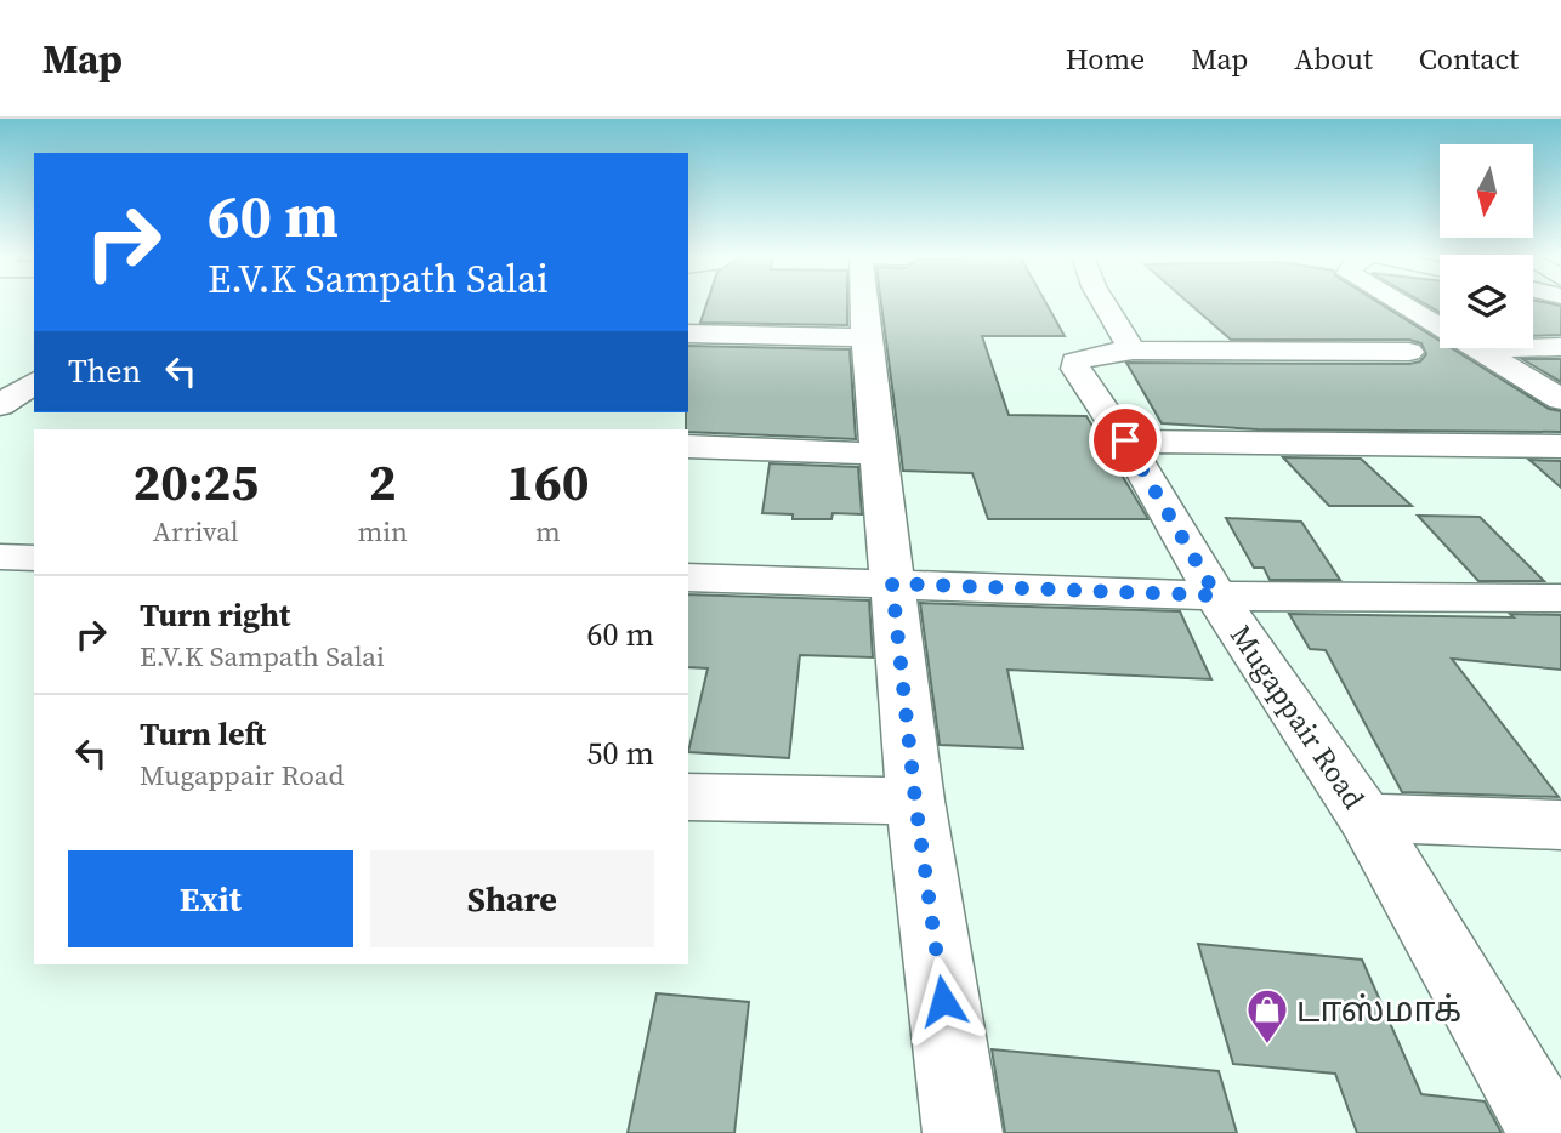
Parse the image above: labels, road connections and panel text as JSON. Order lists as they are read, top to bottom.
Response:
{
  "streets": {
    "street": ["Mugappair Road"]
  },
  "places": {
    "shop": ["டாஸ்மாக்"]
  },
  "north": "bottom",
  "page": {
    "header": "Map",
    "nav": [
      "Home",
      "Map",
      "About",
      "Contact"
    ],
    "turn": ["60 m", "E.V.K Sampath Salai"],
    "then": "Then",
    "eta": [
      "20:25",
      "Arrival",
      "2",
      "min",
      "160",
      "m"
    ],
    "list": [
      {
        "name": "Turn right",
        "note": "E.V.K Sampath Salai",
        "value": "60 m"
      },
      {
        "name": "Turn left",
        "note": "Mugappair Road",
        "value": "50 m"
      }
    ],
    "buttons": ["Exit", "Share"]
  }
}
